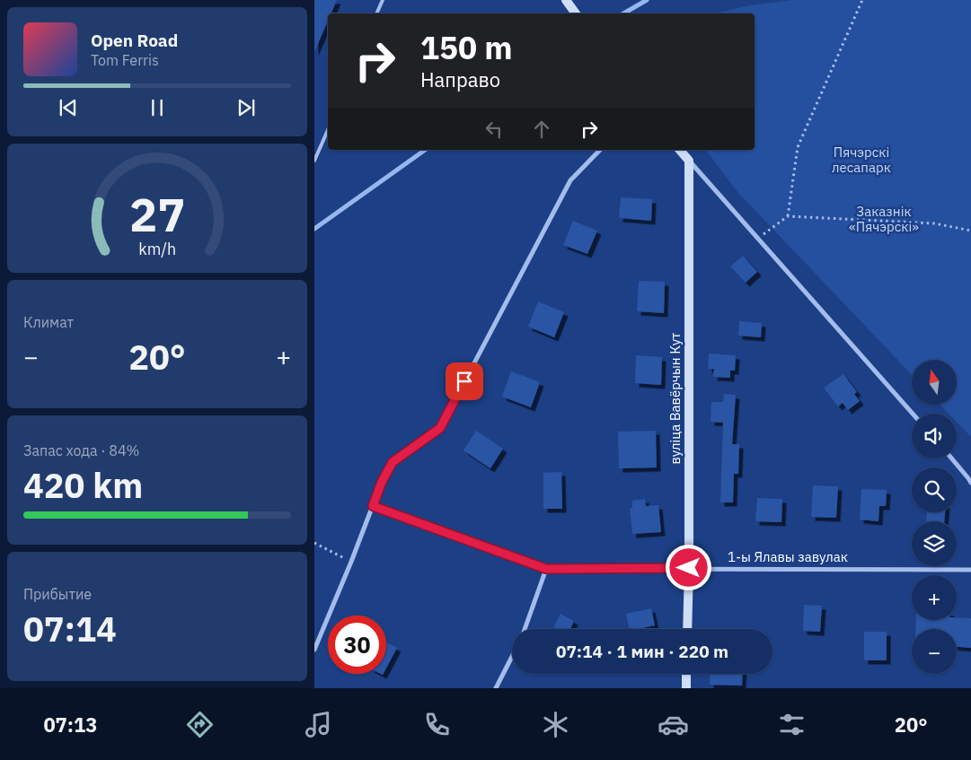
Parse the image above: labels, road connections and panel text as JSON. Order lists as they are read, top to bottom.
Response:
{
  "streets": {
    "street": ["вуліца Вавёрчын Кут", "1-ы Ялавы завулак"]
  },
  "crossings": [
    ["вуліца Вавёрчын Кут", "1-ы Ялавы завулак"]
  ],
  "parks": ["Пячэрскі лесапарк", "Заказнік «Пячэрскі»"],
  "north": "top",
  "page": {
    "turn": ["150 m", "Направо"],
    "song": ["Open Road", "Tom Ferris"],
    "tile": [
      "Климат",
      ["Запас хода · 84%", "420 km"],
      ["Прибытие", "07:14"]
    ],
    "heat": ["−", "20°", "+"],
    "map_buttons": ["+", "−"],
    "limit": "30",
    "trip": "07:14 · 1 мин · 220 m",
    "tabs": ["07:13", "20°"],
    "gauge": ["27", "km/h"]
  }
}
